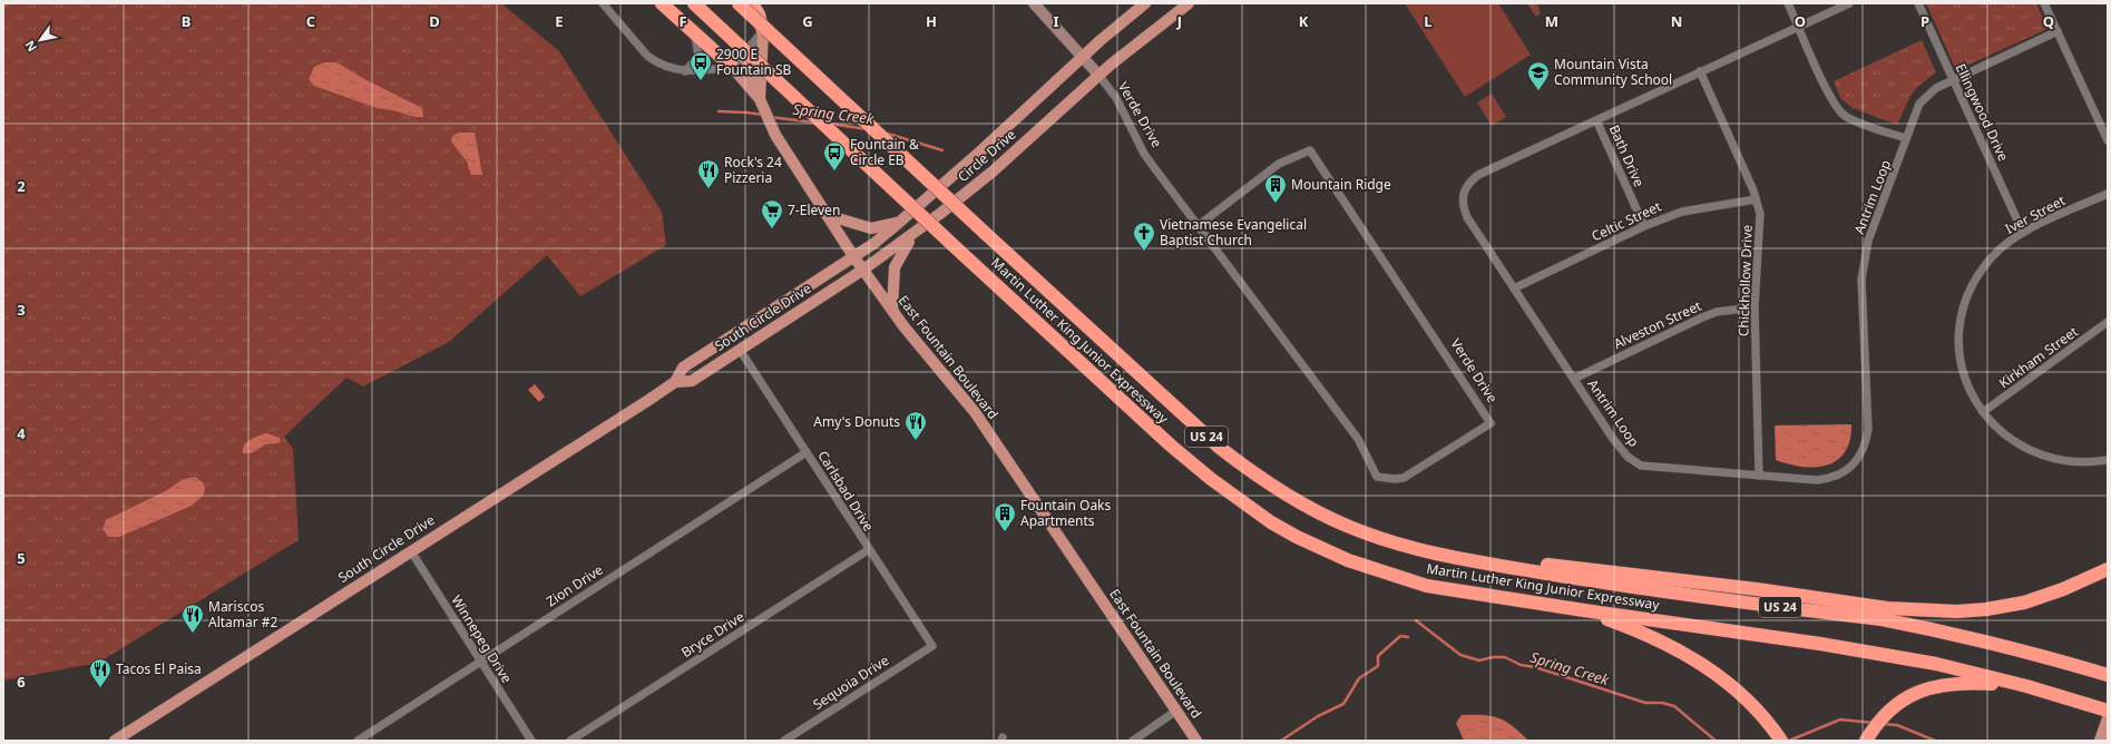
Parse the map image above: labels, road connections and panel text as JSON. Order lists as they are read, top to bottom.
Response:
{
  "streets": {
    "highway": ["Martin Luther King Junior Expressway", "US 24"],
    "main road": ["Circle Drive", "South Circle Drive", "East Fountain Boulevard"],
    "street": [
      "Ellingwood Drive",
      "Verde Drive",
      "Bath Drive",
      "Antrim Loop",
      "Iver Street",
      "Celtic Street",
      "Chickhollow Drive",
      "Alveston Street",
      "Kirkham Street",
      "Carlsbad Drive",
      "Zion Drive",
      "Bryce Drive",
      "Winnepeg Drive",
      "Sequoia Drive"
    ]
  },
  "crossings": [
    ["Ellingwood Drive", "Antrim Loop"],
    ["Ellingwood Drive", "Iver Street"],
    ["Verde Drive", "Circle Drive"],
    ["Circle Drive", "South Circle Drive"],
    ["Circle Drive", "East Fountain Boulevard"],
    ["Bath Drive", "Antrim Loop"],
    ["Bath Drive", "Celtic Street"],
    ["Antrim Loop", "Celtic Street"],
    ["Antrim Loop", "Chickhollow Drive"],
    ["Antrim Loop", "Alveston Street"],
    ["Iver Street", "Kirkham Street"],
    ["Celtic Street", "Chickhollow Drive"],
    ["Chickhollow Drive", "Alveston Street"],
    ["South Circle Drive", "East Fountain Boulevard"],
    ["South Circle Drive", "Carlsbad Drive"],
    ["South Circle Drive", "Winnepeg Drive"],
    ["Carlsbad Drive", "Zion Drive"],
    ["Carlsbad Drive", "Bryce Drive"],
    ["Carlsbad Drive", "Sequoia Drive"],
    ["Zion Drive", "Winnepeg Drive"]
  ],
  "water": ["Spring Creek"],
  "places": {
    "bus stop": ["2900 E Fountain SB", "Fountain & Circle EB"],
    "school or university": ["Mountain Vista Community School"],
    "restaurant": [
      "Rock's 24 Pizzeria",
      "Amy's Donuts",
      "Mariscos Altamar #2",
      "Tacos El Paisa"
    ],
    "building": ["Mountain Ridge", "Fountain Oaks Apartments"],
    "supermarket": ["7-Eleven"],
    "church": ["Vietnamese Evangelical Baptist Church"]
  },
  "north": "bottom left",
  "grid": {
    "columns": [
      "B",
      "C",
      "D",
      "E",
      "F",
      "G",
      "H",
      "I",
      "J",
      "K",
      "L",
      "M",
      "N",
      "O",
      "P",
      "Q"
    ],
    "rows": [
      "2",
      "3",
      "4",
      "5",
      "6"
    ]
  }
}
